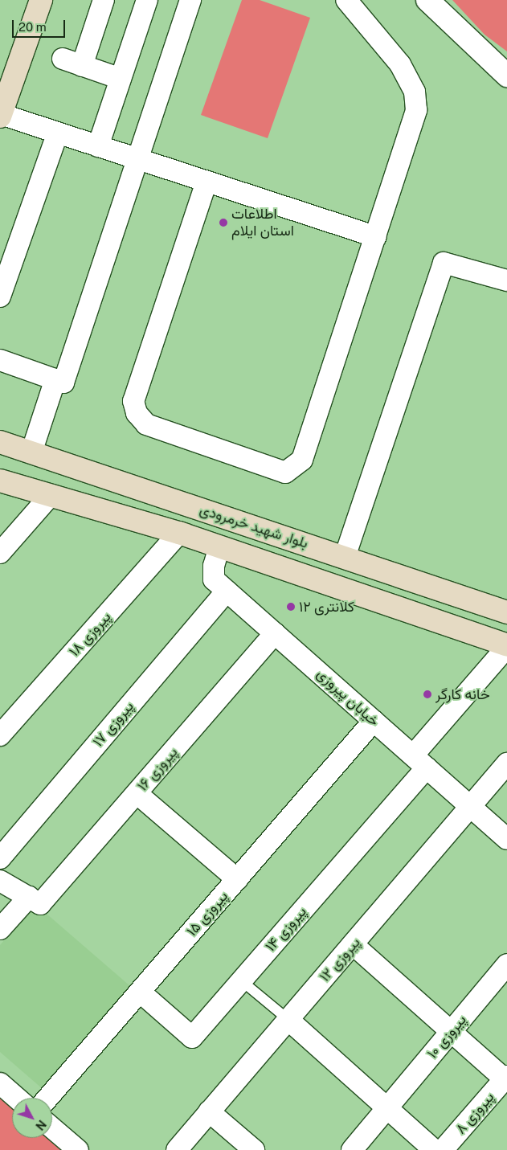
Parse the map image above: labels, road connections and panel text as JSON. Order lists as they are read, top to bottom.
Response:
{
  "streets": {
    "main road": ["بلوار شهید خرمرودی"],
    "street": [
      "پیروزی ۱۸",
      "خیابان پیروزی",
      "پیروزی ۱۷",
      "پیروزی ۱۶",
      "پیروزی ۱۵",
      "پیروزی ۱۴",
      "پیروزی ۱۲",
      "پیروزی ۱۰",
      "پیروزی ۸"
    ]
  },
  "crossings": [
    ["بلوار شهید خرمرودی", "پیروزی ۱۸"],
    ["بلوار شهید خرمرودی", "خیابان پیروزی"],
    ["بلوار شهید خرمرودی", "پیروزی ۱۴"],
    ["خیابان پیروزی", "پیروزی ۱۷"],
    ["خیابان پیروزی", "پیروزی ۱۶"],
    ["خیابان پیروزی", "پیروزی ۱۵"],
    ["خیابان پیروزی", "پیروزی ۱۴"],
    ["خیابان پیروزی", "پیروزی ۱۲"],
    ["پیروزی ۱۵", "پیروزی ۱۴"]
  ],
  "places": ["اطلاعات استان ایلام", "کلانتری ۱۲", "خانه کارگر"],
  "scale_bar": "20 m",
  "north": "bottom right"
}
